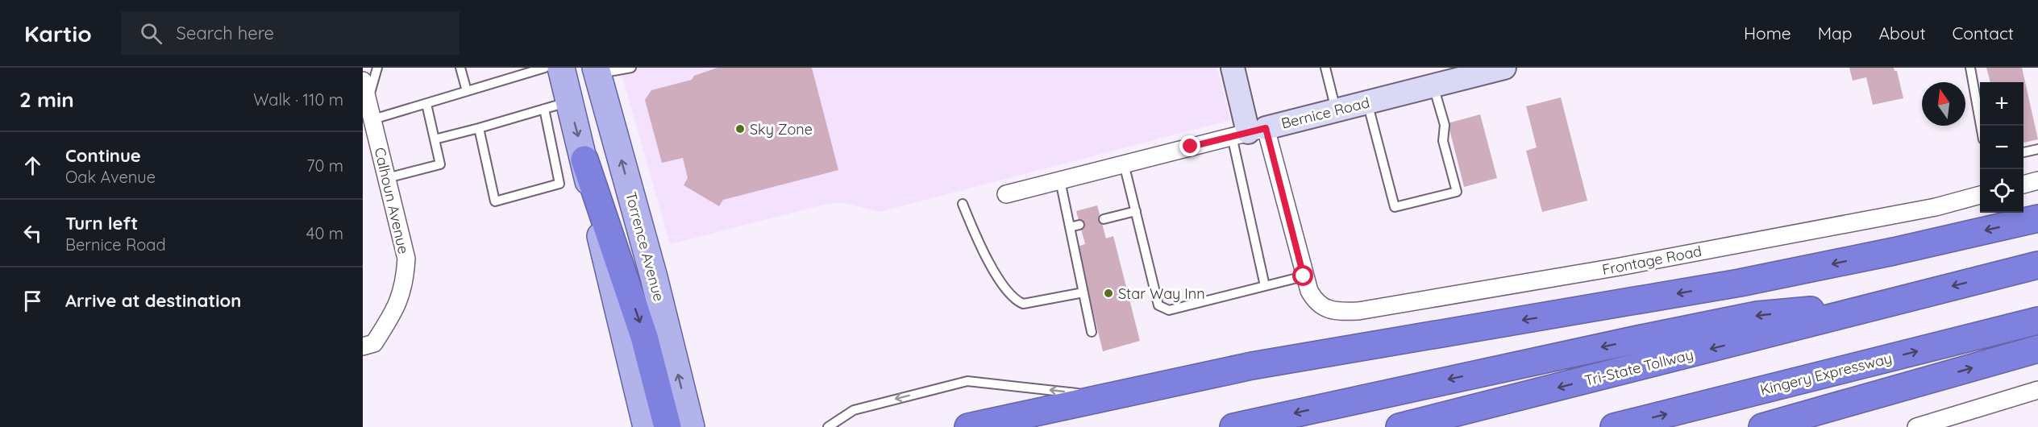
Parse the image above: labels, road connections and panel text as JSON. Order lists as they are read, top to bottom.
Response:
{
  "streets": {
    "highway": ["Tri-State Tollway", "Kingery Expressway"],
    "main road": ["Torrence Avenue"],
    "street": ["Bernice Road", "Calhoun Avenue", "Frontage Road"]
  },
  "places": ["Sky Zone", "Star Way Inn"],
  "north": "top",
  "page": {
    "header": "Kartio",
    "search": "Search here",
    "nav": [
      "Home",
      "Map",
      "About",
      "Contact"
    ],
    "heading": ["2 min", "Walk · 110 m"],
    "map_buttons": ["+", "−"],
    "list": [
      ["Continue", "Oak Avenue", "70 m"],
      ["Turn left", "Bernice Road", "40 m"],
      "Arrive at destination"
    ]
  }
}
